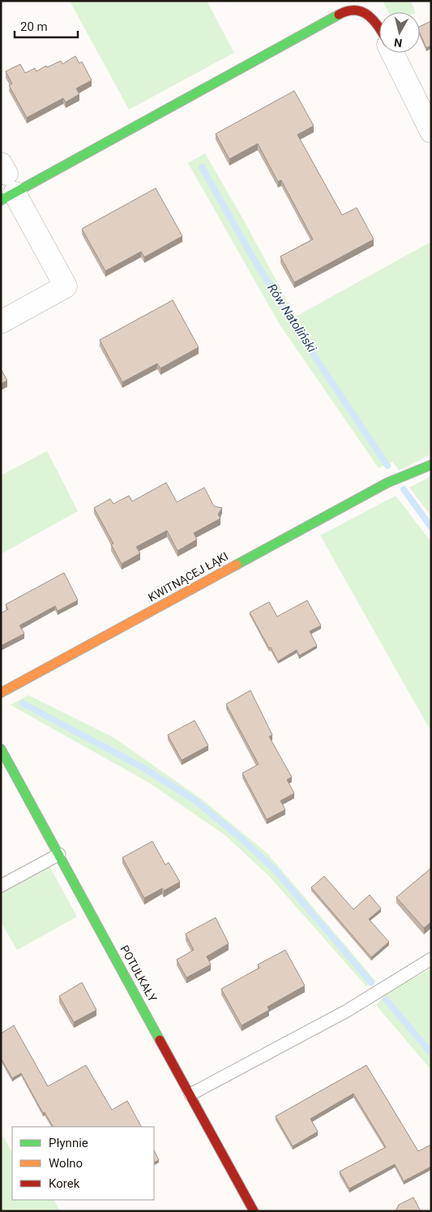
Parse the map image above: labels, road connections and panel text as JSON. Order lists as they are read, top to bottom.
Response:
{
  "streets": {
    "street": ["KWITNĄCEJ ŁĄKI", "POTUŁKAŁY"]
  },
  "water": ["Rów Natoliński"],
  "legend": ["Płynnie", "Wolno", "Korek"],
  "scale_bar": "20 m",
  "north": "bottom"
}
